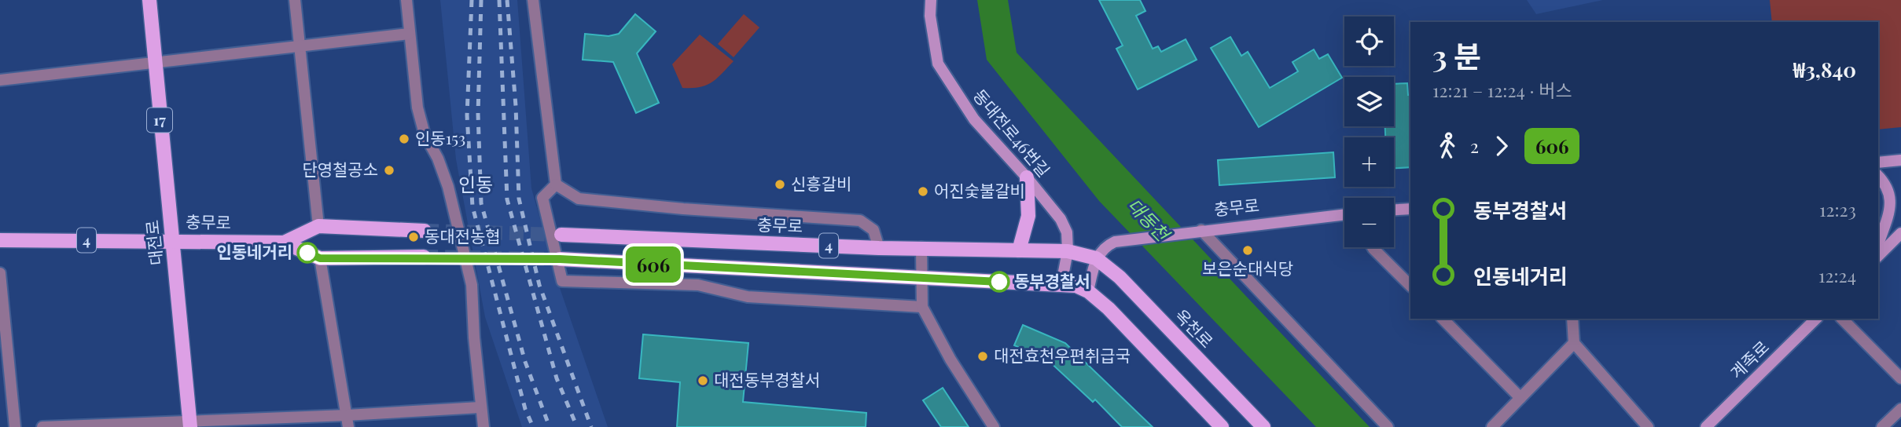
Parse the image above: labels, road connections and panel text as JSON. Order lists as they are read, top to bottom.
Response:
{
  "streets": {
    "main road": [
      "17",
      "동대전로46번길",
      "충무로",
      "4",
      "대전로",
      "옥천로",
      "계족로"
    ]
  },
  "crossings": [
    ["동대전로46번길", "충무로"],
    ["동대전로46번길", "4"],
    ["충무로", "대전로"],
    ["충무로", "옥천로"]
  ],
  "districts": ["인동"],
  "water": ["대동천"],
  "places": [
    "인동153",
    "단영철공소",
    "신흥갈비",
    "어진숯불갈비",
    "동대전농협",
    "보은순대식당",
    "인동네거리",
    "동부경찰서",
    "대전효천우편취급국",
    "대전동부경찰서"
  ],
  "lines": ["bus line 606"],
  "page": {
    "on_map": "606",
    "map_buttons": ["+", "−"],
    "heading": ["3 분", "12:21 – 12:24 · 버스", "₩3,840"],
    "legs": ["2", "606"],
    "list": [
      {
        "name": "동부경찰서",
        "value": "12:23"
      },
      {
        "name": "인동네거리",
        "value": "12:24"
      }
    ]
  }
}
